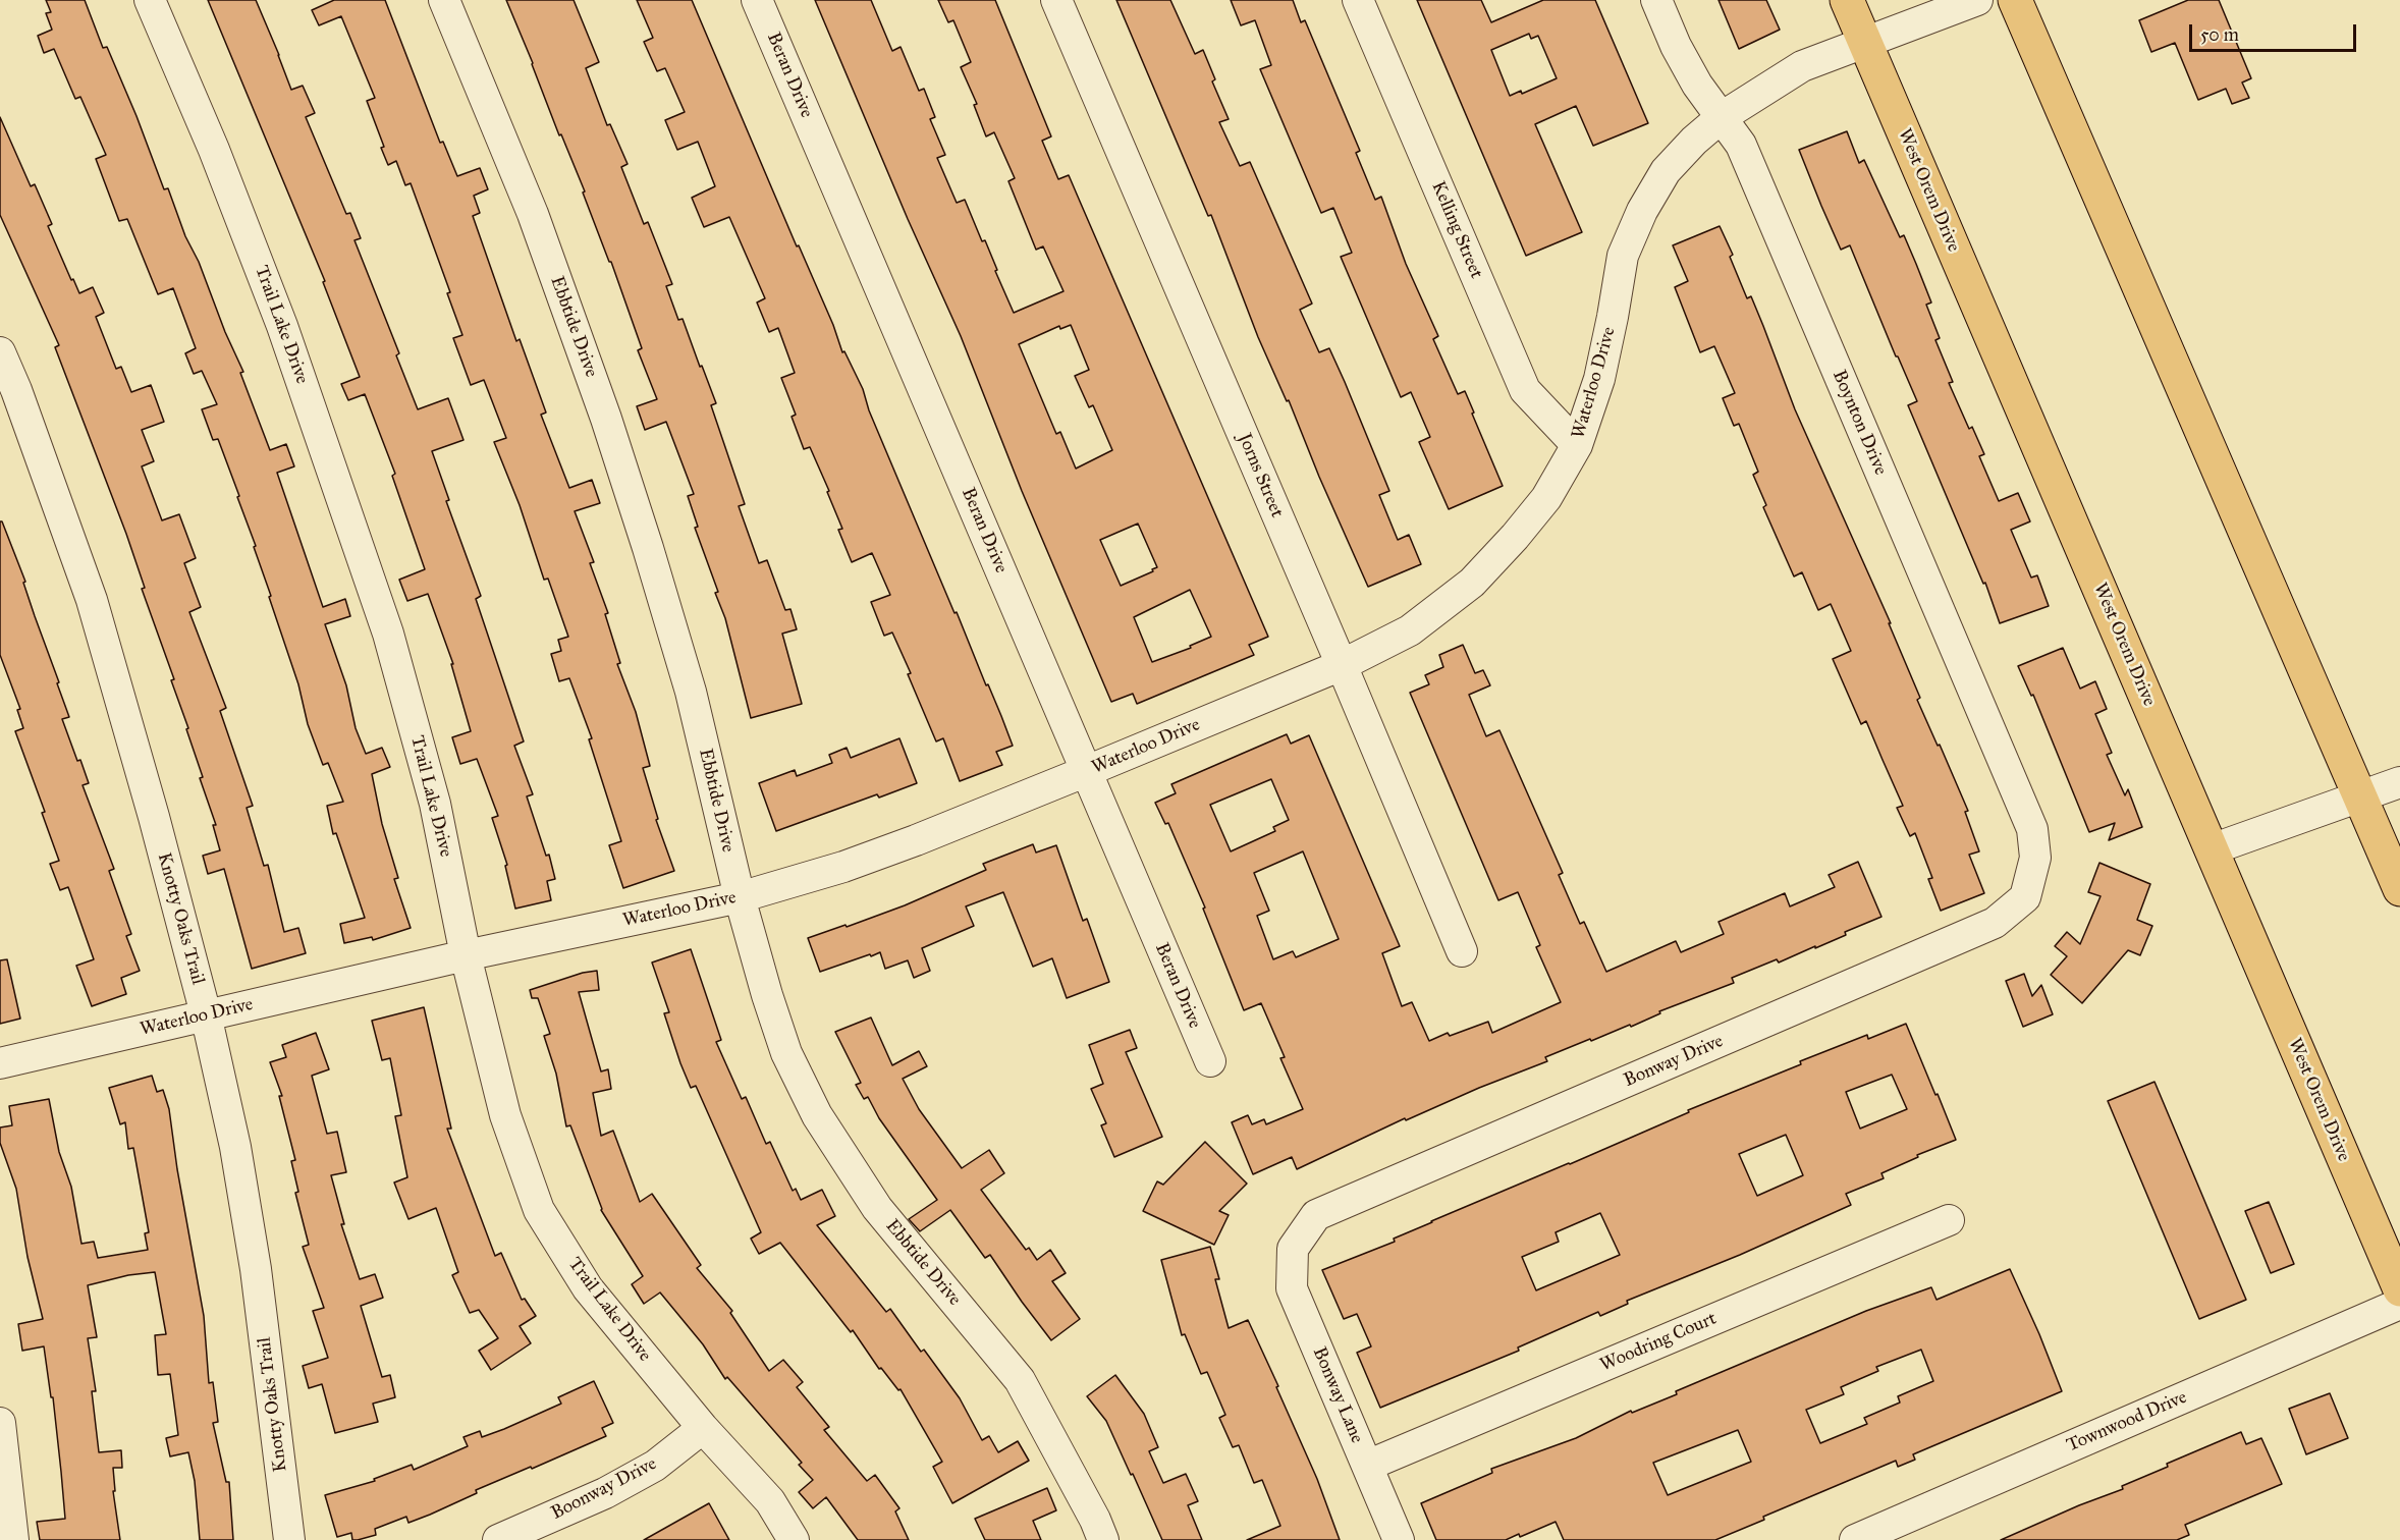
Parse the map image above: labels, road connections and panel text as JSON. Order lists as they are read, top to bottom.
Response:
{
  "streets": {
    "main road": ["West Orem Drive"],
    "street": [
      "Beran Drive",
      "Kelling Street",
      "Trail Lake Drive",
      "Ebbtide Drive",
      "Waterloo Drive",
      "Boynton Drive",
      "Jorns Street",
      "Knotty Oaks Trail",
      "Bonway Drive",
      "Woodring Court",
      "Bonway Lane",
      "Townwood Drive",
      "Boonway Drive"
    ]
  },
  "crossings": [
    ["Beran Drive", "Waterloo Drive"],
    ["West Orem Drive", "Waterloo Drive"],
    ["Kelling Street", "Waterloo Drive"],
    ["Trail Lake Drive", "Waterloo Drive"],
    ["Trail Lake Drive", "Boonway Drive"],
    ["Ebbtide Drive", "Waterloo Drive"],
    ["Waterloo Drive", "Boynton Drive"],
    ["Waterloo Drive", "Jorns Street"],
    ["Waterloo Drive", "Knotty Oaks Trail"],
    ["Boynton Drive", "Bonway Drive"],
    ["Bonway Drive", "Bonway Lane"],
    ["Woodring Court", "Bonway Lane"]
  ],
  "scale_bar": "50 m"
}
